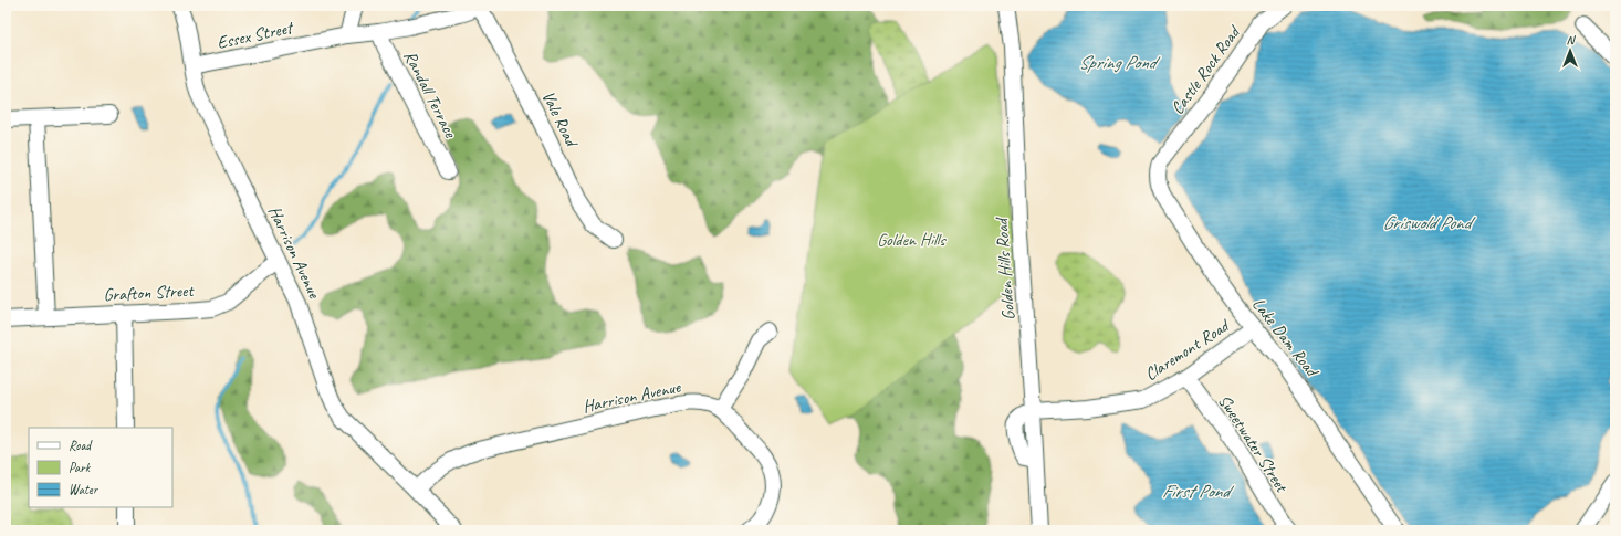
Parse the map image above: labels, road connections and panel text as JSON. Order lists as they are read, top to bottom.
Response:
{
  "streets": {
    "street": [
      "Essex Street",
      "Castle Rock Road",
      "Randall Terrace",
      "Vale Road",
      "Harrison Avenue",
      "Golden Hills Road",
      "Grafton Street",
      "Lake Dam Road",
      "Claremont Road",
      "Sweetwater Street"
    ]
  },
  "crossings": [
    ["Essex Street", "Randall Terrace"],
    ["Essex Street", "Vale Road"],
    ["Essex Street", "Harrison Avenue"],
    ["Castle Rock Road", "Lake Dam Road"],
    ["Harrison Avenue", "Grafton Street"],
    ["Golden Hills Road", "Claremont Road"],
    ["Lake Dam Road", "Claremont Road"],
    ["Claremont Road", "Sweetwater Street"]
  ],
  "water": ["Spring Pond", "Griswold Pond", "First Pond"],
  "parks": ["Golden Hills"],
  "legend": ["Road", "Park", "Water"],
  "north": "top"
}
